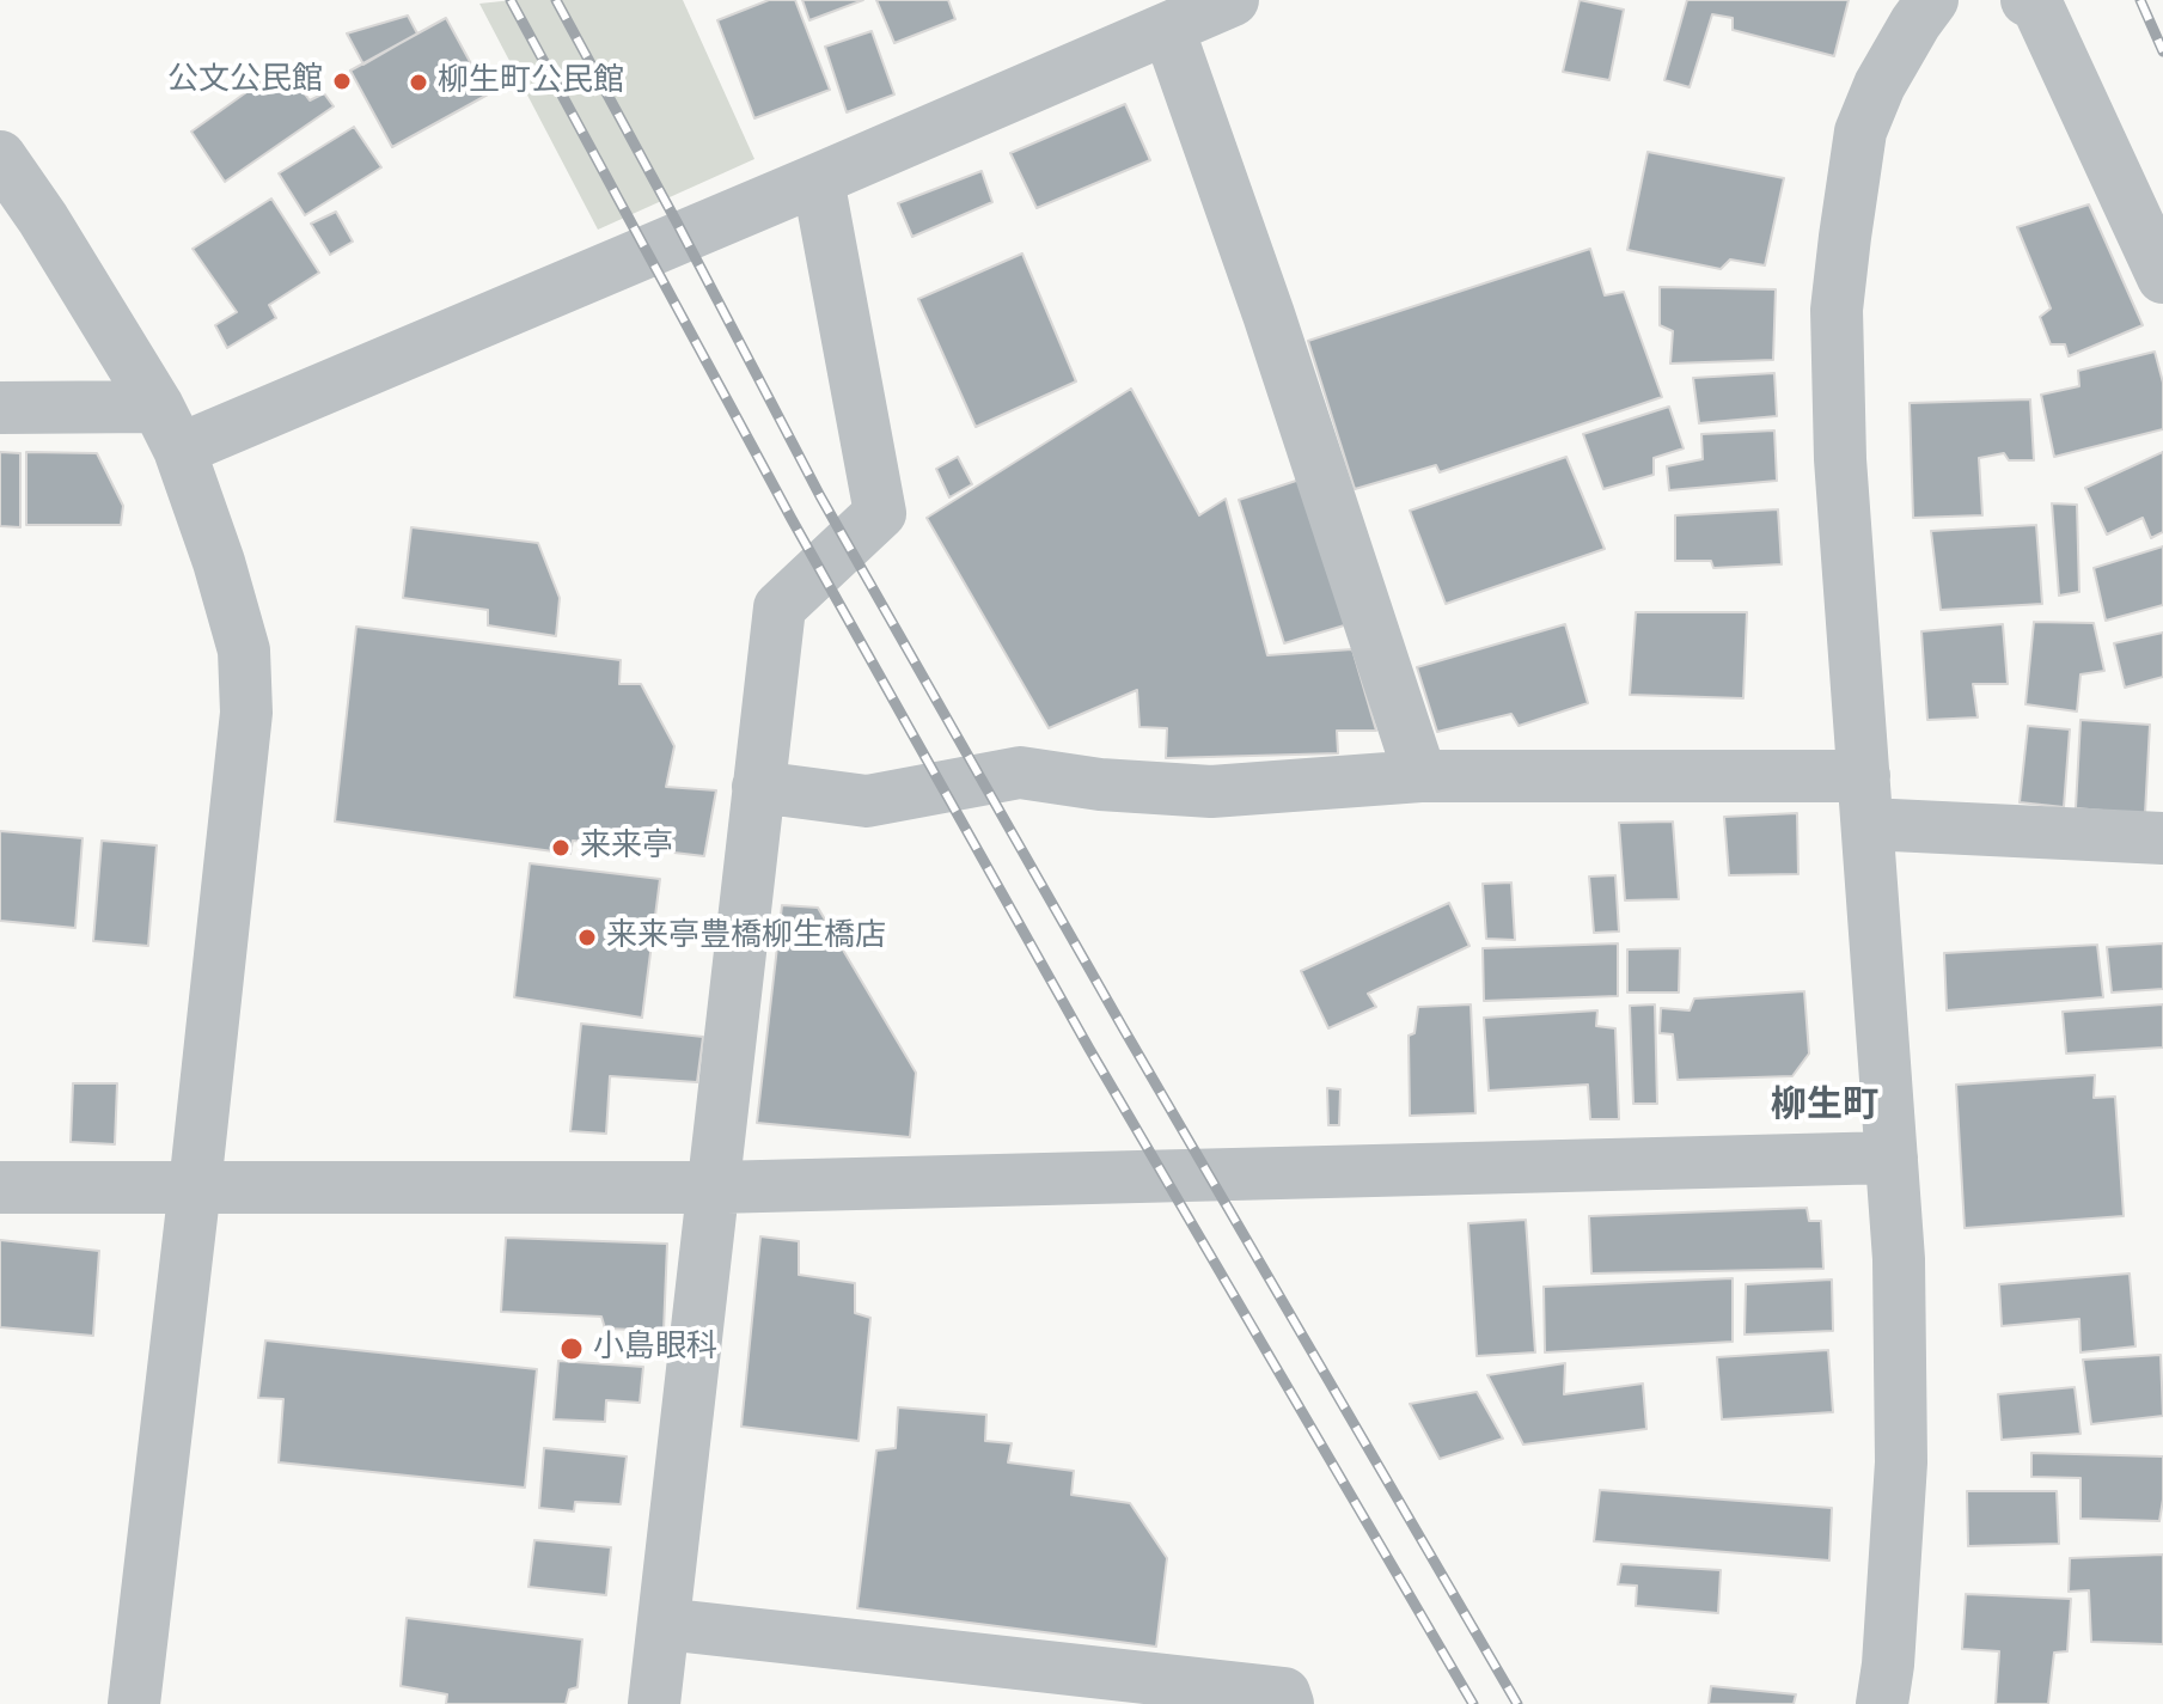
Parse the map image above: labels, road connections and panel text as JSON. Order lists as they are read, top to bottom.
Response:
{
  "districts": ["柳生町"],
  "places": [
    "公文公民館",
    "柳生町公民館",
    "来来亭",
    "来来亭豊橋柳生橋店",
    "小島眼科"
  ]
}
